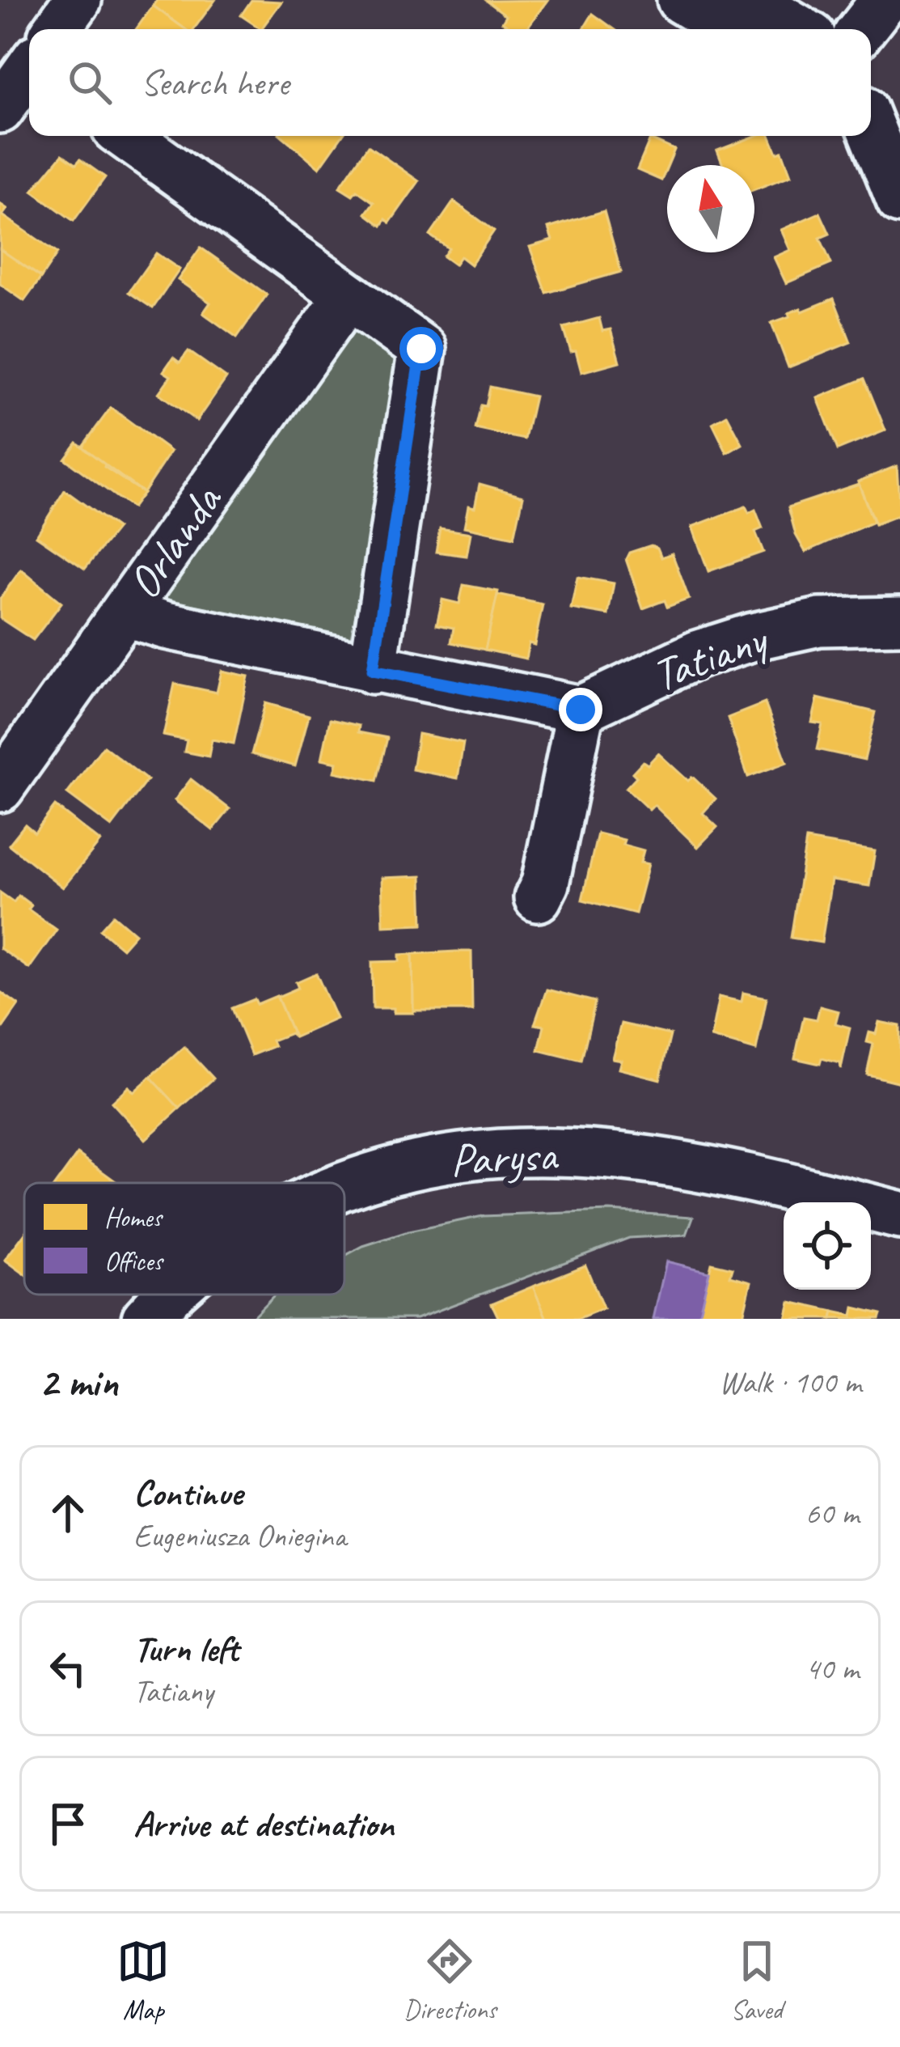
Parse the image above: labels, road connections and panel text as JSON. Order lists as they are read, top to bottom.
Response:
{
  "streets": {
    "street": ["Orlanda", "Tatiany", "Parysa"]
  },
  "legend": ["Homes", "Offices"],
  "north": "top",
  "page": {
    "search": "Search here",
    "heading": ["2 min", "Walk · 100 m"],
    "list": [
      ["Continue", "Eugeniusza Oniegina", "60 m"],
      ["Turn left", "Tatiany", "40 m"],
      "Arrive at destination"
    ],
    "nav": ["Map", "Directions", "Saved"]
  }
}
